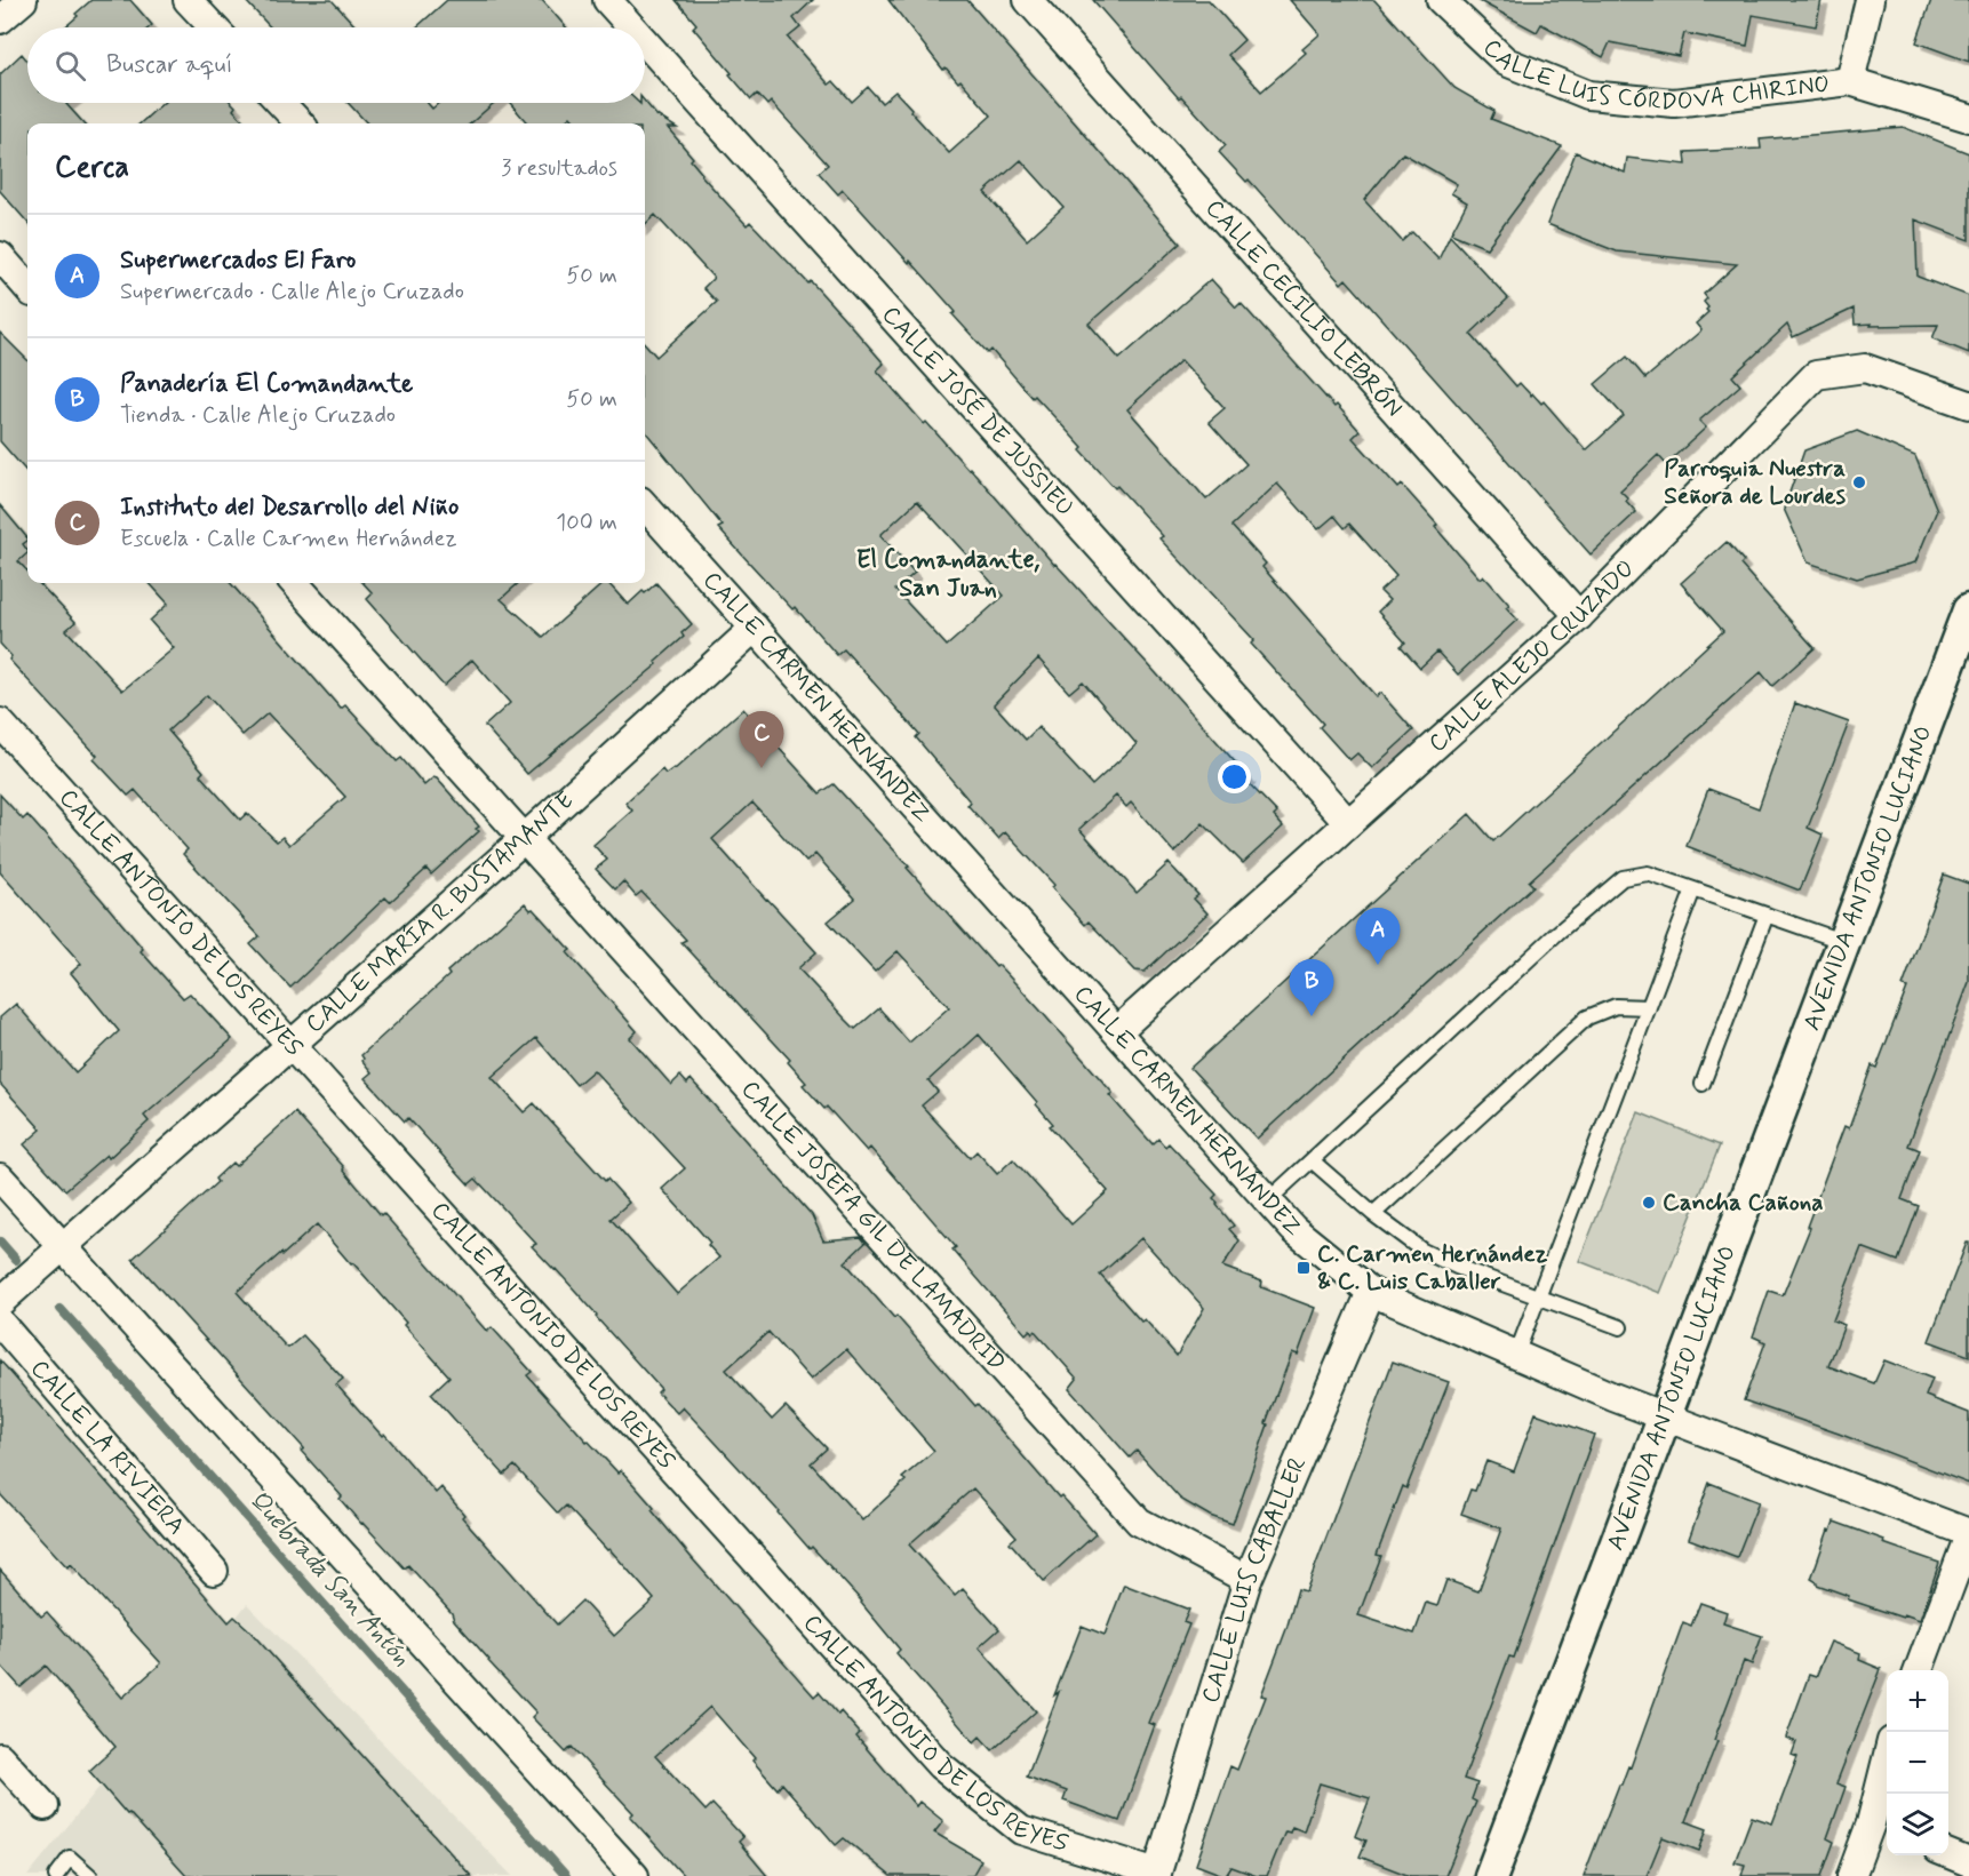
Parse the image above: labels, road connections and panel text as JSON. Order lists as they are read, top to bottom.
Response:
{
  "streets": {
    "street": [
      "CALLE LUIS CÓRDOVA CHIRINO",
      "CALLE CECILIO LEBRÓN",
      "CALLE JOSÉ DE JUSSIEU",
      "CALLE ALEJO CRUZADO",
      "CALLE CARMEN HERNÁNDEZ",
      "AVENIDA ANTONIO LUCIANO",
      "CALLE MARÍA R. BUSTAMANTE",
      "CALLE ANTONIO DE LOS REYES",
      "CALLE JOSEFA GIL DE LAMADRID",
      "CALLE LA RIVIERA",
      "CALLE LUIS CABALLER"
    ]
  },
  "crossings": [
    ["CALLE CECILIO LEBRÓN", "CALLE ALEJO CRUZADO"],
    ["CALLE JOSÉ DE JUSSIEU", "CALLE ALEJO CRUZADO"],
    ["CALLE ALEJO CRUZADO", "CALLE CARMEN HERNÁNDEZ"],
    ["CALLE CARMEN HERNÁNDEZ", "AVENIDA ANTONIO LUCIANO"],
    ["CALLE CARMEN HERNÁNDEZ", "CALLE MARÍA R. BUSTAMANTE"],
    ["CALLE CARMEN HERNÁNDEZ", "CALLE LUIS CABALLER"],
    ["CALLE MARÍA R. BUSTAMANTE", "CALLE ANTONIO DE LOS REYES"],
    ["CALLE MARÍA R. BUSTAMANTE", "CALLE JOSEFA GIL DE LAMADRID"],
    ["CALLE ANTONIO DE LOS REYES", "CALLE LUIS CABALLER"],
    ["CALLE JOSEFA GIL DE LAMADRID", "CALLE LUIS CABALLER"]
  ],
  "districts": ["El Comandante, San Juan"],
  "water": ["Quebrada San Antón"],
  "places": {
    "other": ["Parroquia Nuestra Señora de Lourdes", "Cancha Cañona"],
    "transit": ["C. Carmen Hernández & C. Luis Caballer"]
  },
  "page": {
    "search": "Buscar aquí",
    "heading": ["Cerca", "3 resultados"],
    "list": [
      {
        "mark": "A",
        "name": "Supermercados El Faro",
        "note": "Supermercado · Calle Alejo Cruzado",
        "value": "50 m"
      },
      {
        "mark": "B",
        "name": "Panadería El Comandante",
        "note": "Tienda · Calle Alejo Cruzado",
        "value": "50 m"
      },
      {
        "mark": "C",
        "name": "Instituto del Desarrollo del Niño",
        "note": "Escuela · Calle Carmen Hernández",
        "value": "100 m"
      }
    ],
    "pins": ["C", "A", "B"],
    "map_buttons": ["+", "−"]
  }
}
